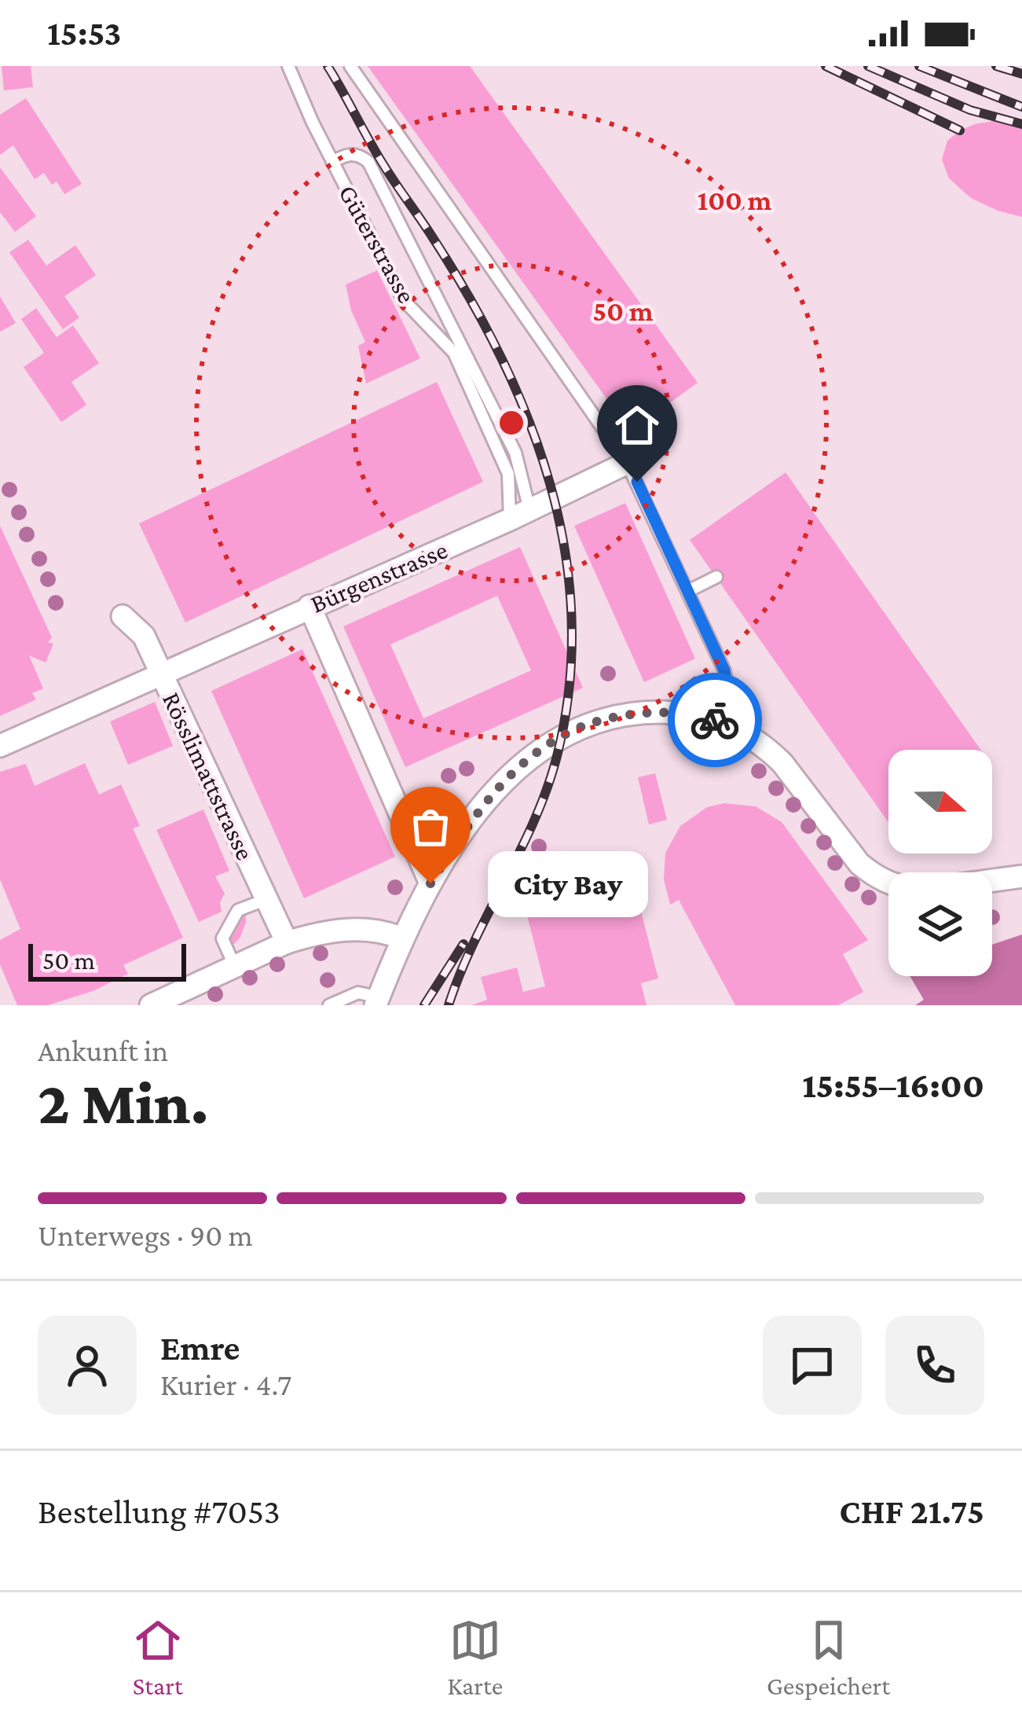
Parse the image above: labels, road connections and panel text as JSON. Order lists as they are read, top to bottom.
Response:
{
  "streets": {
    "street": ["Bürgenstrasse", "Rösslimattstrasse"],
    "lane": ["Güterstrasse"]
  },
  "crossings": [
    ["Güterstrasse", "Bürgenstrasse"],
    ["Bürgenstrasse", "Rösslimattstrasse"]
  ],
  "places": ["City Bay"],
  "scale_bar": "50 m",
  "north": "right",
  "page": {
    "status": "15:53",
    "bubble": "City Bay",
    "scale": "50 m",
    "heading": ["2 Min.", "Ankunft in", "15:55–16:00"],
    "panel": [
      "Emre",
      "Kurier · 4.7",
      "Bestellung #7053",
      "CHF 21.75"
    ],
    "bar": "Unterwegs · 90 m",
    "tabs": ["Start", "Karte", "Gespeichert"]
  },
  "rings": ["100 m", "50 m"]
}
